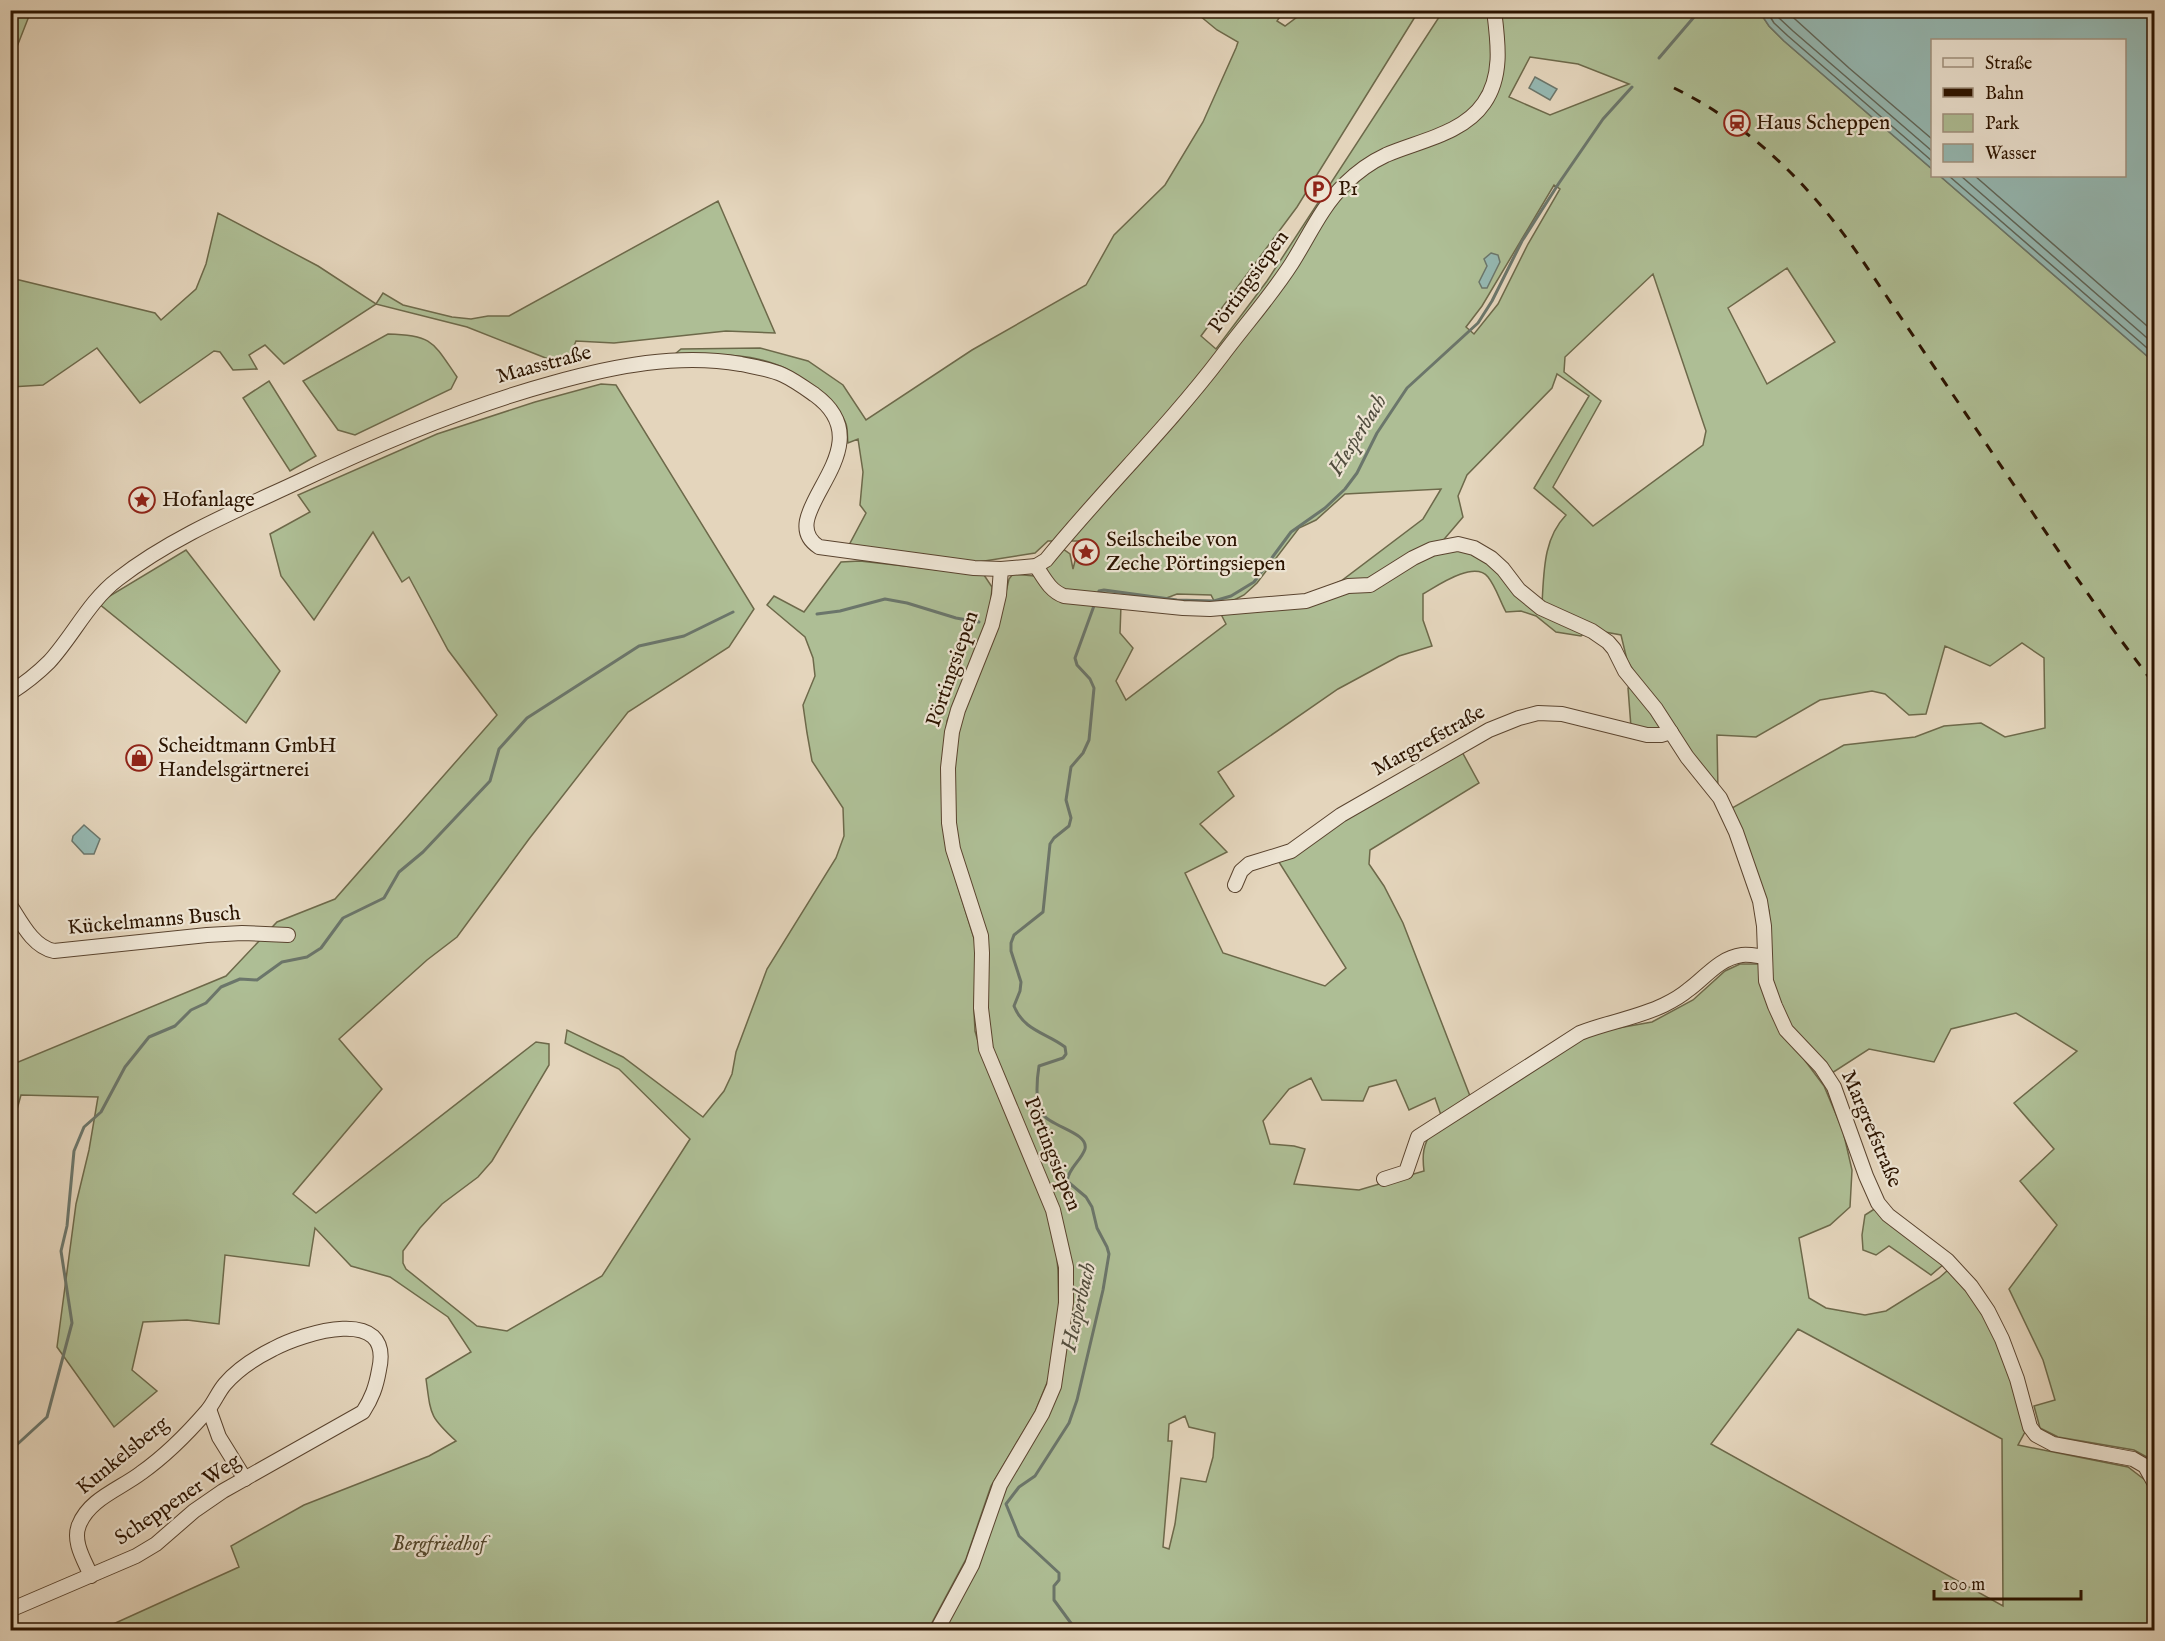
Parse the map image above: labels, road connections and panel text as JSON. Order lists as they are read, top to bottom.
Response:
{
  "streets": {
    "street": [
      "Pörtingsiepen",
      "Maasstraße",
      "Margrefstraße",
      "Kückelmanns Busch",
      "Kunkelsberg",
      "Scheppener Weg"
    ]
  },
  "crossings": [
    ["Pörtingsiepen", "Maasstraße"],
    ["Pörtingsiepen", "Margrefstraße"],
    ["Kunkelsberg", "Scheppener Weg"]
  ],
  "water": ["Hesperbach"],
  "parks": ["Bergfriedhof"],
  "places": {
    "station": ["Haus Scheppen"],
    "parking": ["P1"],
    "place": ["Hofanlage", "Seilscheibe von Zeche Pörtingsiepen"],
    "shop": ["Scheidtmann GmbH Handelsgärtnerei"]
  },
  "legend": [
    "Straße",
    "Bahn",
    "Park",
    "Wasser"
  ],
  "scale_bar": "100 m"
}
